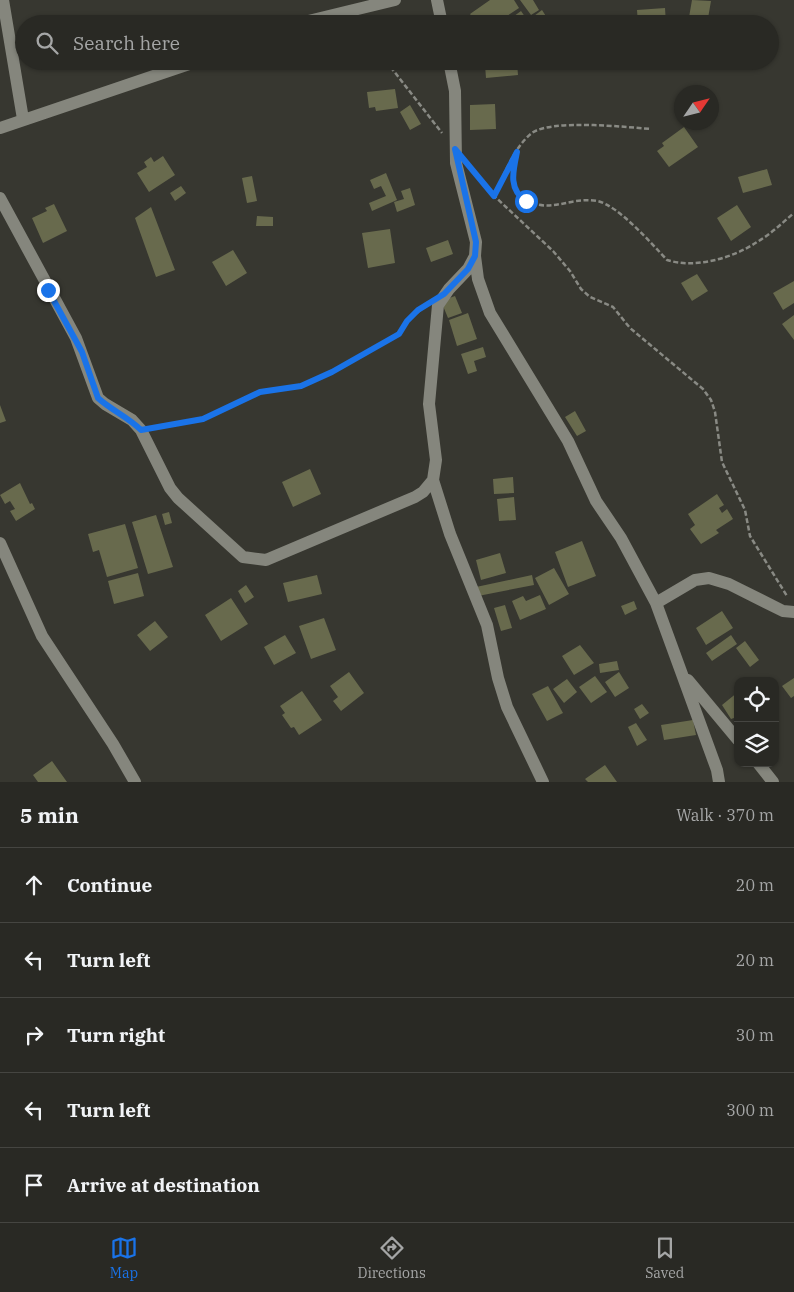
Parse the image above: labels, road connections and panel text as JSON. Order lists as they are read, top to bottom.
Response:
{
  "north": "top right",
  "page": {
    "search": "Search here",
    "heading": ["5 min", "Walk · 370 m"],
    "list": [
      ["Continue", "20 m"],
      ["Turn left", "20 m"],
      ["Turn right", "30 m"],
      ["Turn left", "300 m"],
      "Arrive at destination"
    ],
    "nav": ["Map", "Directions", "Saved"]
  }
}
